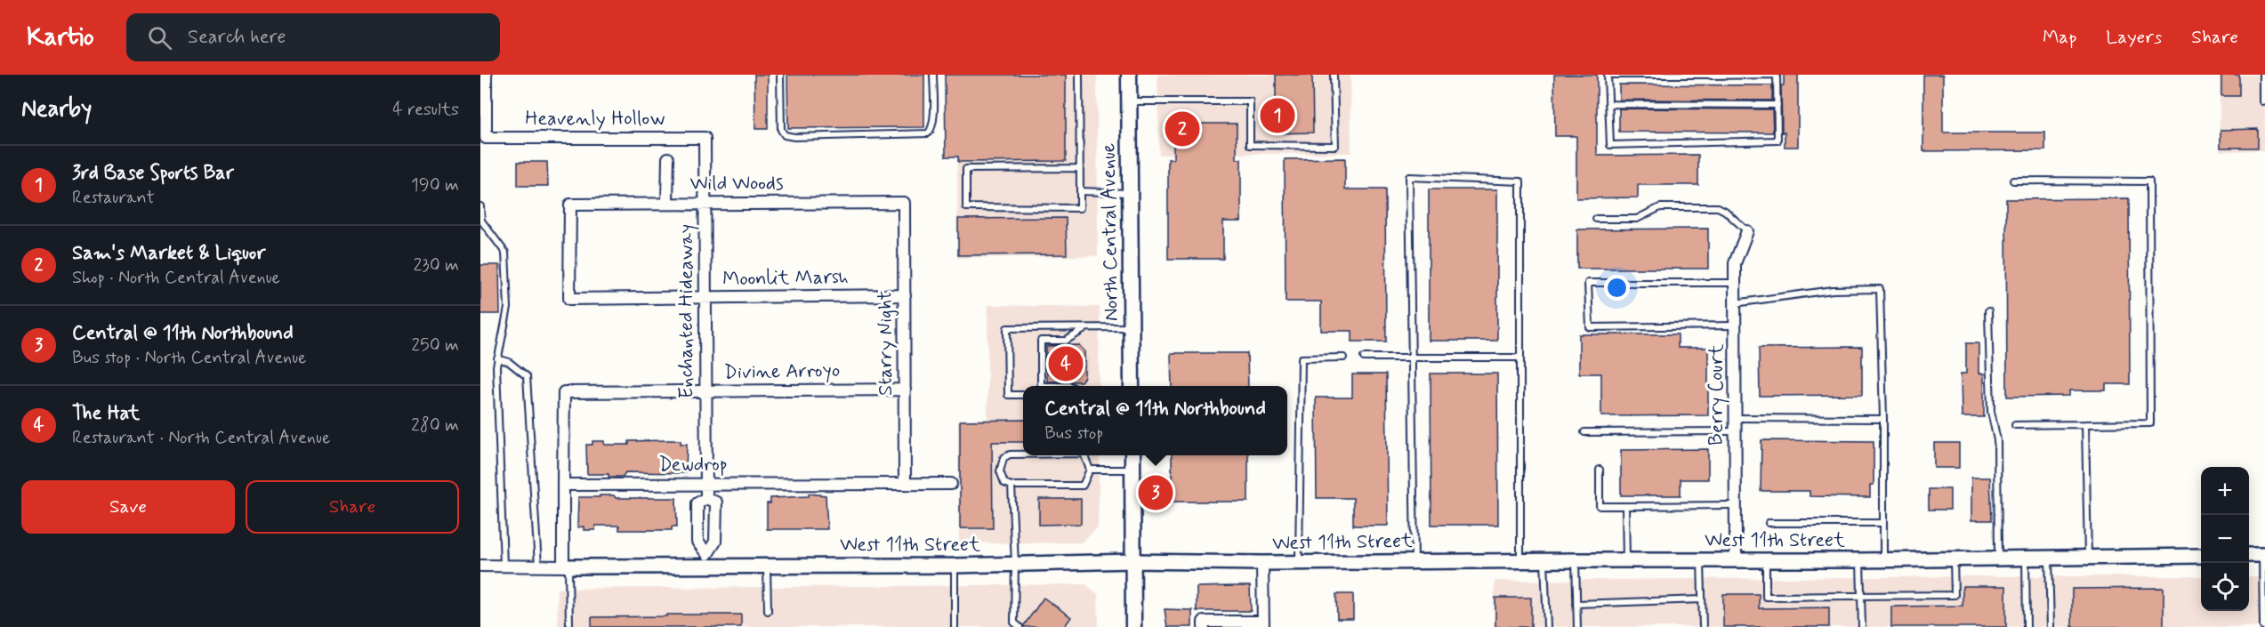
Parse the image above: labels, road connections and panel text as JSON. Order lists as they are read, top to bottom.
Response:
{
  "streets": {
    "main road": ["North Central Avenue"],
    "street": [
      "Heavenly Hollow",
      "Wild Woods",
      "Moonlit Marsh",
      "Enchanted Hideaway",
      "Starry Night",
      "Divine Arroyo",
      "Berry Court",
      "Dewdrop",
      "West 11th Street"
    ]
  },
  "crossings": [
    ["Heavenly Hollow", "Enchanted Hideaway"],
    ["Wild Woods", "Moonlit Marsh"],
    ["Wild Woods", "Enchanted Hideaway"],
    ["Wild Woods", "Starry Night"],
    ["Moonlit Marsh", "Enchanted Hideaway"],
    ["Moonlit Marsh", "Starry Night"],
    ["Enchanted Hideaway", "Divine Arroyo"],
    ["Enchanted Hideaway", "Dewdrop"],
    ["Starry Night", "Divine Arroyo"],
    ["Starry Night", "Dewdrop"],
    ["Divine Arroyo", "Dewdrop"],
    ["Berry Court", "West 11th Street"]
  ],
  "page": {
    "header": "Kartio",
    "search": "Search here",
    "nav": ["Map", "Layers", "Share"],
    "heading": ["Nearby", "4 results"],
    "pins": [
      "1",
      "2",
      "4",
      "3"
    ],
    "list": [
      {
        "mark": "1",
        "name": "3rd Base Sports Bar",
        "note": "Restaurant",
        "value": "190 m"
      },
      {
        "mark": "2",
        "name": "Sam's Market & Liquor",
        "note": "Shop · North Central Avenue",
        "value": "230 m"
      },
      {
        "mark": "3",
        "name": "Central @ 11th Northbound",
        "note": "Bus stop · North Central Avenue",
        "value": "250 m"
      },
      {
        "mark": "4",
        "name": "The Hat",
        "note": "Restaurant · North Central Avenue",
        "value": "280 m"
      }
    ],
    "popup": ["Central @ 11th Northbound", "Bus stop"],
    "buttons": ["Save", "Share"],
    "map_buttons": ["+", "−"]
  }
}
